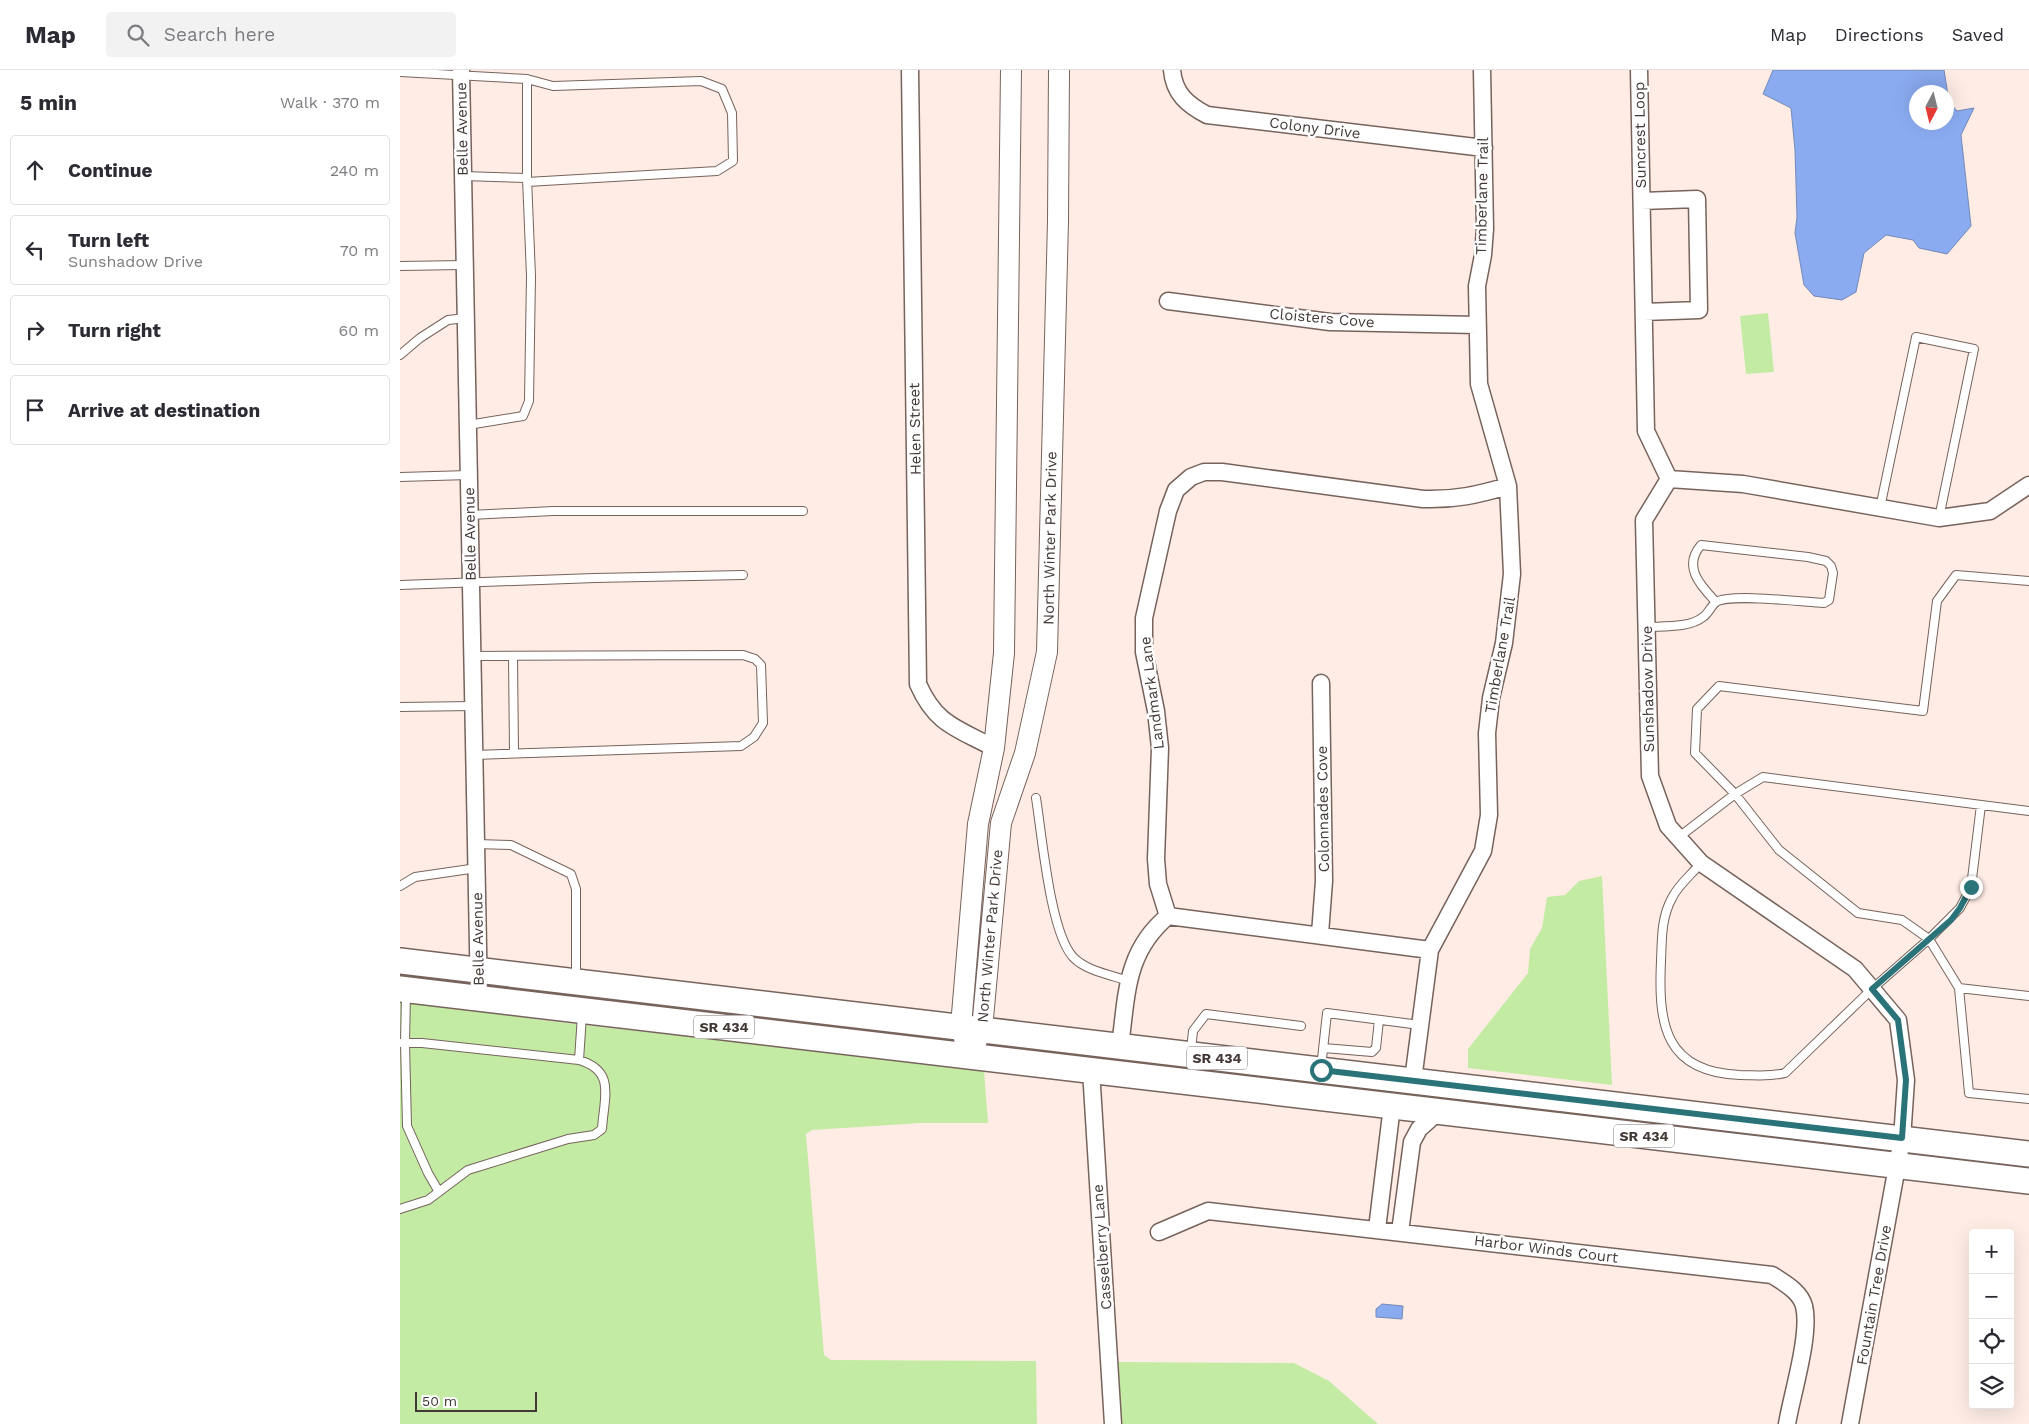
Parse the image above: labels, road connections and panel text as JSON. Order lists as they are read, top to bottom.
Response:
{
  "streets": {
    "main road": ["SR 434"],
    "street": [
      "Colony Drive",
      "Belle Avenue",
      "Suncrest Loop",
      "Timberlane Trail",
      "Cloisters Cove",
      "Helen Street",
      "North Winter Park Drive",
      "Sunshadow Drive",
      "Landmark Lane",
      "Colonnades Cove",
      "Casselberry Lane",
      "Harbor Winds Court",
      "Fountain Tree Drive"
    ]
  },
  "crossings": [
    ["Colony Drive", "Timberlane Trail"],
    ["Belle Avenue", "SR 434"],
    ["Suncrest Loop", "Sunshadow Drive"],
    ["Timberlane Trail", "Cloisters Cove"],
    ["Timberlane Trail", "Landmark Lane"],
    ["Timberlane Trail", "SR 434"],
    ["Helen Street", "North Winter Park Drive"],
    ["North Winter Park Drive", "SR 434"],
    ["Sunshadow Drive", "SR 434"],
    ["Sunshadow Drive", "Fountain Tree Drive"],
    ["SR 434", "Casselberry Lane"],
    ["SR 434", "Fountain Tree Drive"]
  ],
  "scale_bar": "50 m",
  "north": "bottom",
  "page": {
    "header": "Map",
    "search": "Search here",
    "nav": ["Map", "Directions", "Saved"],
    "heading": ["5 min", "Walk · 370 m"],
    "list": [
      ["Continue", "240 m"],
      ["Turn left", "Sunshadow Drive", "70 m"],
      ["Turn right", "60 m"],
      "Arrive at destination"
    ],
    "map_buttons": ["+", "−"],
    "scale": "50 m"
  }
}
